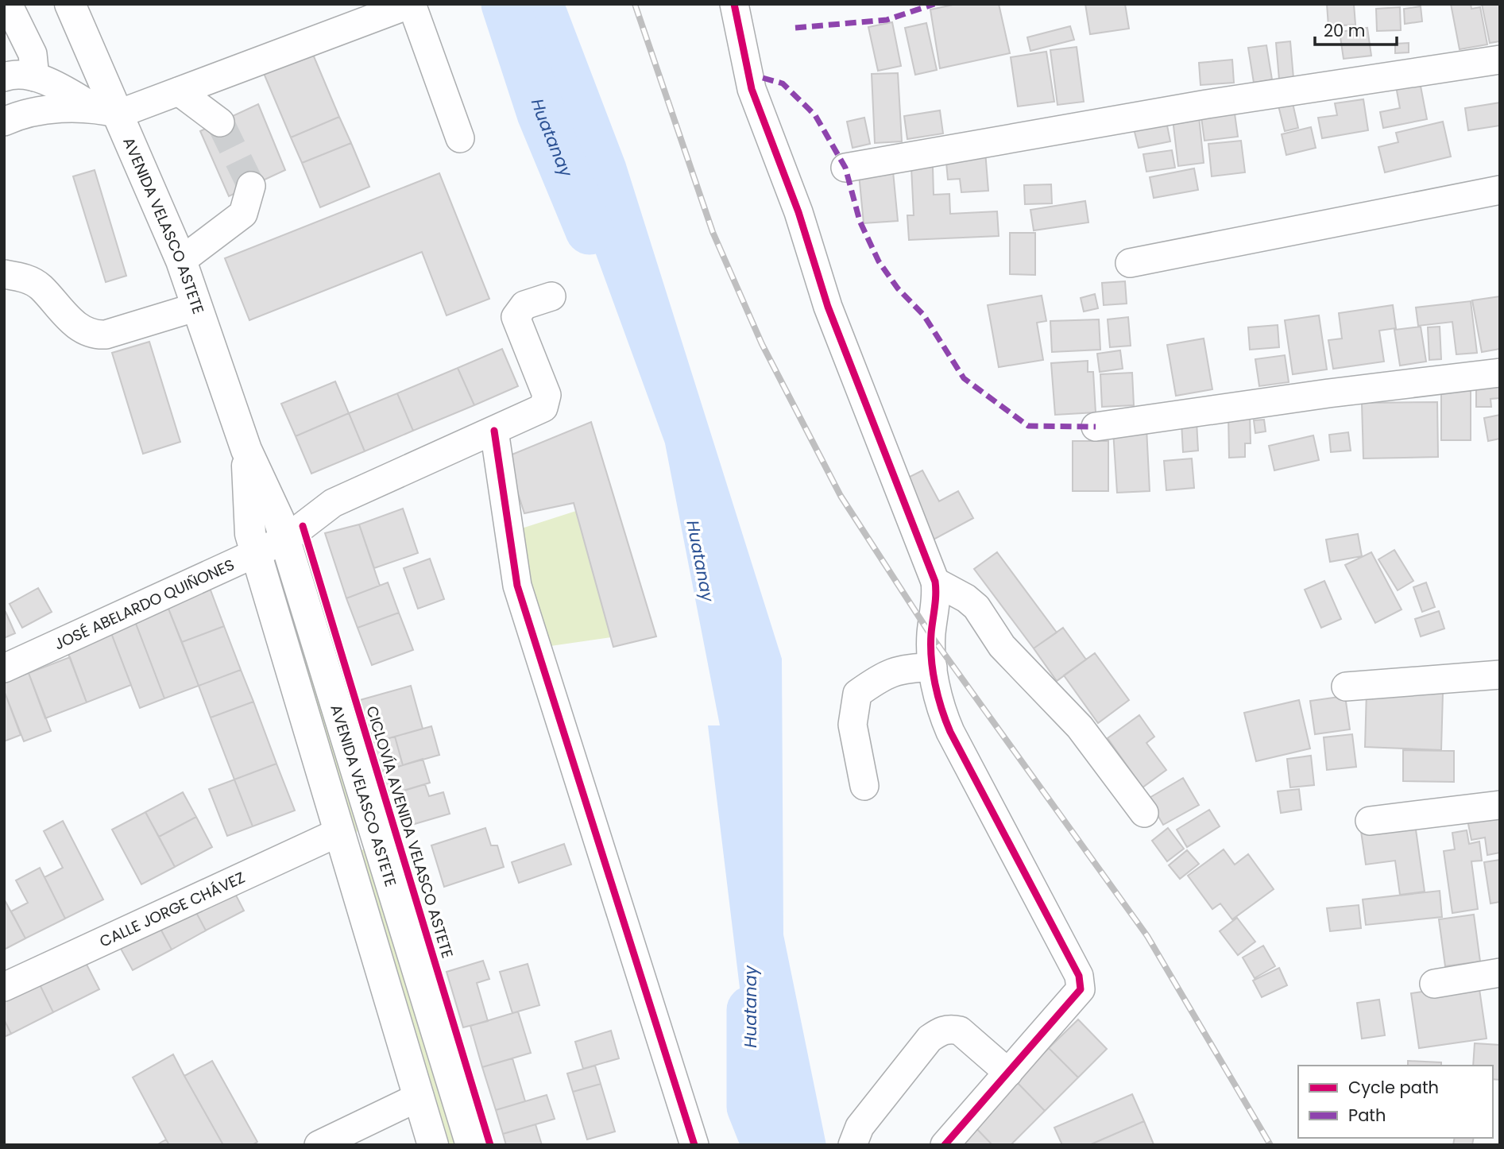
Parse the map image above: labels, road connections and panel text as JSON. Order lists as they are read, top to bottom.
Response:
{
  "streets": {
    "highway": ["AVENIDA VELASCO ASTETE"],
    "street": ["JOSÉ ABELARDO QUIÑONES", "CALLE JORGE CHÁVEZ"],
    "cycle path": ["CICLOVÍA AVENIDA VELASCO ASTETE"]
  },
  "crossings": [
    ["AVENIDA VELASCO ASTETE", "JOSÉ ABELARDO QUIÑONES"],
    ["AVENIDA VELASCO ASTETE", "CALLE JORGE CHÁVEZ"]
  ],
  "water": ["Huatanay"],
  "legend": ["Cycle path", "Path"],
  "scale_bar": "20 m"
}
